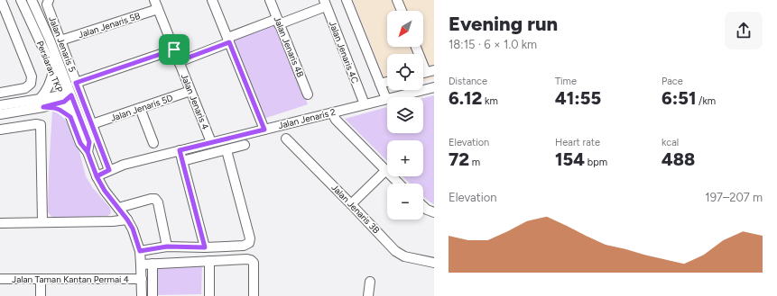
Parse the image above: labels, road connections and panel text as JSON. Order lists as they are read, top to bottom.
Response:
{
  "streets": {
    "street": [
      "Jalan Jenaris 5B",
      "Jalan Jenaris 5",
      "Jalan Jenaris 4B",
      "Jalan Jenaris 4C",
      "Persiaran TKP",
      "Jalan Jenaris 4",
      "Jalan Jenaris 5D",
      "Jalan Jenaris 2",
      "Jalan Jenaris 3B",
      "Jalan Taman Kantan Permai 4"
    ]
  },
  "crossings": [
    ["Jalan Jenaris 5B", "Jalan Jenaris 5"],
    ["Jalan Jenaris 5B", "Jalan Jenaris 4"],
    ["Jalan Jenaris 5", "Jalan Jenaris 5D"],
    ["Jalan Jenaris 5", "Jalan Jenaris 2"],
    ["Jalan Jenaris 4C", "Jalan Jenaris 2"],
    ["Persiaran TKP", "Jalan Jenaris 2"],
    ["Persiaran TKP", "Jalan Taman Kantan Permai 4"],
    ["Jalan Jenaris 4", "Jalan Jenaris 5D"],
    ["Jalan Jenaris 4", "Jalan Jenaris 2"]
  ],
  "north": "bottom left",
  "page": {
    "heading": ["Evening run", "18:15 · 6 × 1.0 km"],
    "map_buttons": ["+", "−"],
    "stats": [
      ["Distance", "6.12 km"],
      ["Time", "41:55"],
      ["Pace", "6:51 /km"],
      ["Elevation", "72 m"],
      ["Heart rate", "154 bpm"],
      ["kcal", "488"]
    ],
    "chart": ["Elevation", "197–207 m"]
  }
}
